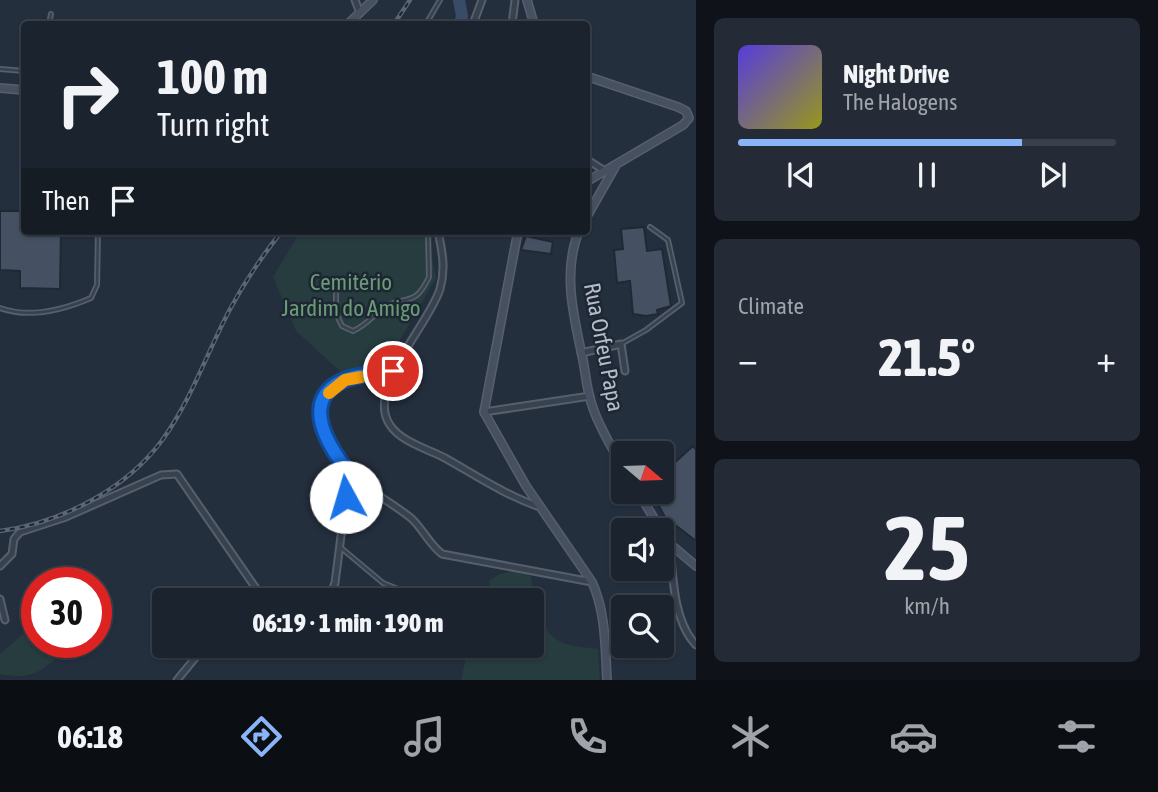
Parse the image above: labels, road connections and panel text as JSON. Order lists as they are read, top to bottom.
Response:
{
  "streets": {
    "main road": ["Rua Orfeu Papa"]
  },
  "parks": ["Cemitério Jardim do Amigo"],
  "north": "right",
  "page": {
    "turn": ["100 m", "Turn right"],
    "song": ["Night Drive", "The Halogens"],
    "then": "Then",
    "tile": [
      "Climate",
      ["25", "km/h"]
    ],
    "heat": ["−", "21.5°", "+"],
    "limit": "30",
    "trip": "06:19 · 1 min · 190 m",
    "tabs": "06:18"
  }
}
